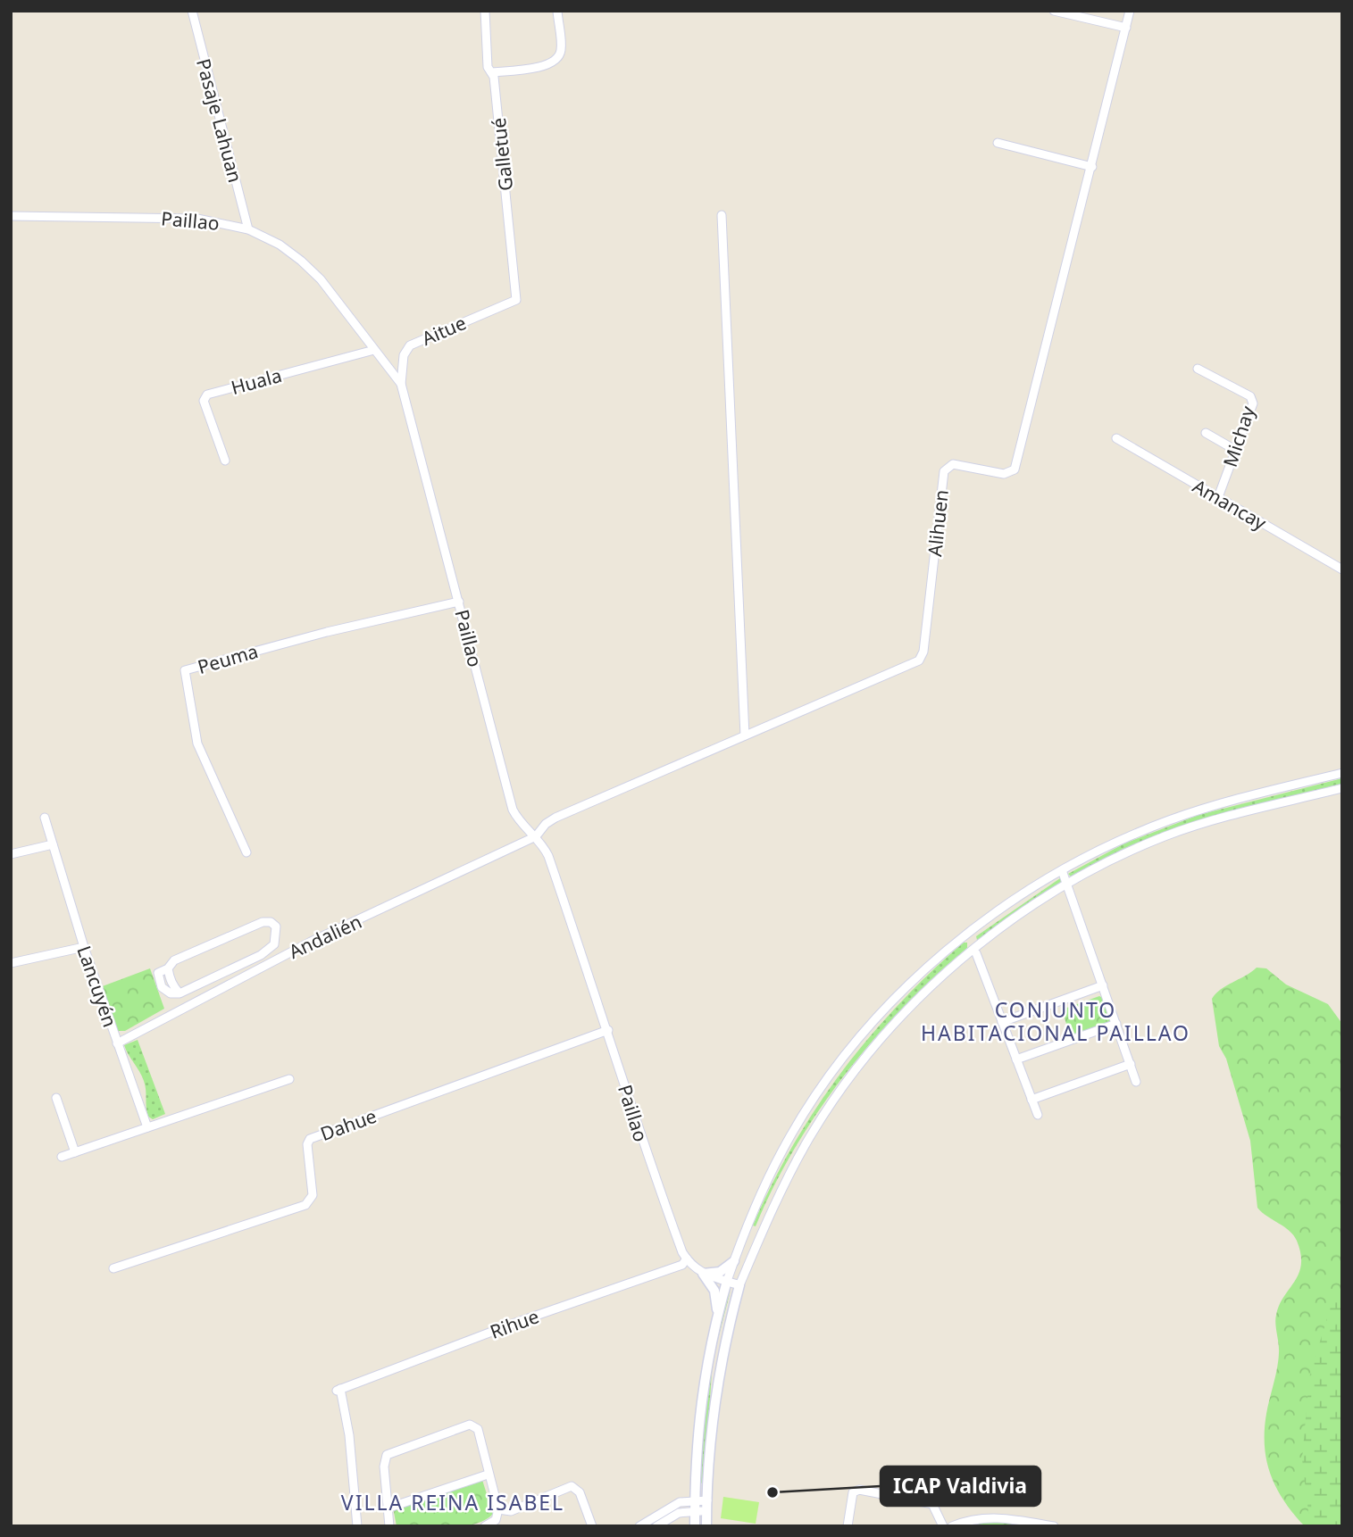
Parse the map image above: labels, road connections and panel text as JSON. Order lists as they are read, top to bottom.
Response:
{
  "streets": {
    "street": [
      "Pasaje Lahuan",
      "Galletué",
      "Paillao",
      "Aitue",
      "Huala",
      "Michay",
      "Amancay",
      "Alihuen",
      "Peuma",
      "Andalién",
      "Lancuyén",
      "Dahue",
      "Rihue"
    ]
  },
  "crossings": [
    ["Pasaje Lahuan", "Paillao"],
    ["Galletué", "Aitue"],
    ["Paillao", "Aitue"],
    ["Paillao", "Huala"],
    ["Paillao", "Alihuen"],
    ["Paillao", "Peuma"],
    ["Paillao", "Andalién"],
    ["Paillao", "Dahue"],
    ["Paillao", "Rihue"],
    ["Michay", "Amancay"],
    ["Alihuen", "Andalién"],
    ["Andalién", "Lancuyén"]
  ],
  "districts": ["CONJUNTO HABITACIONAL PAILLAO", "VILLA REINA ISABEL"],
  "places": ["ICAP Valdivia"]
}
